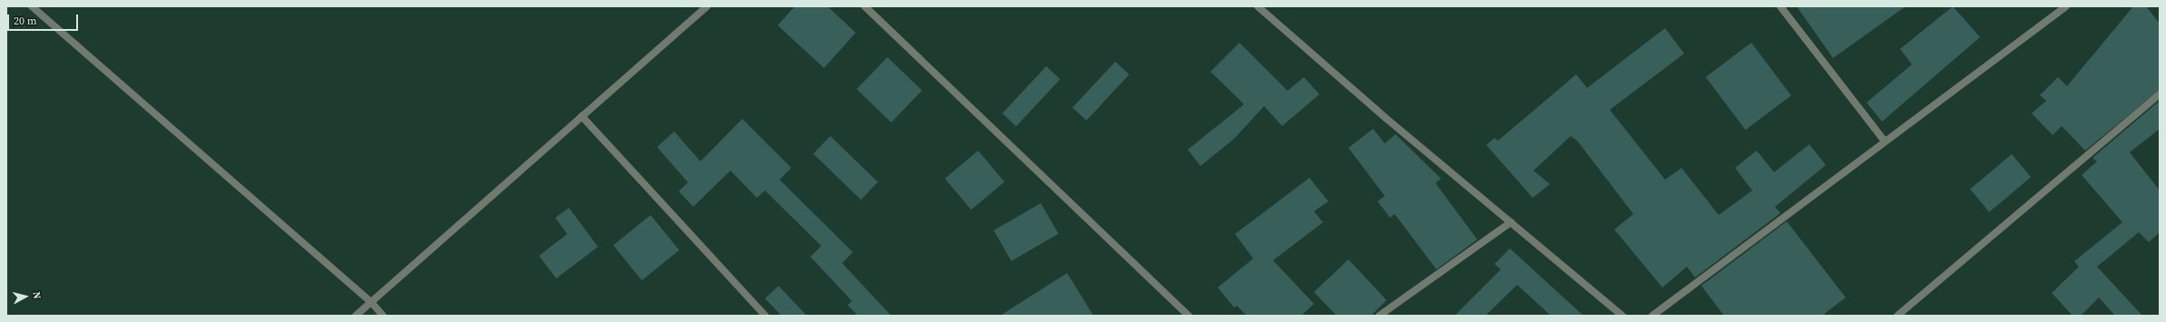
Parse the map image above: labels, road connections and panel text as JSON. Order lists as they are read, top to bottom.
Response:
{
  "scale_bar": "20 m",
  "north": "right"
}
